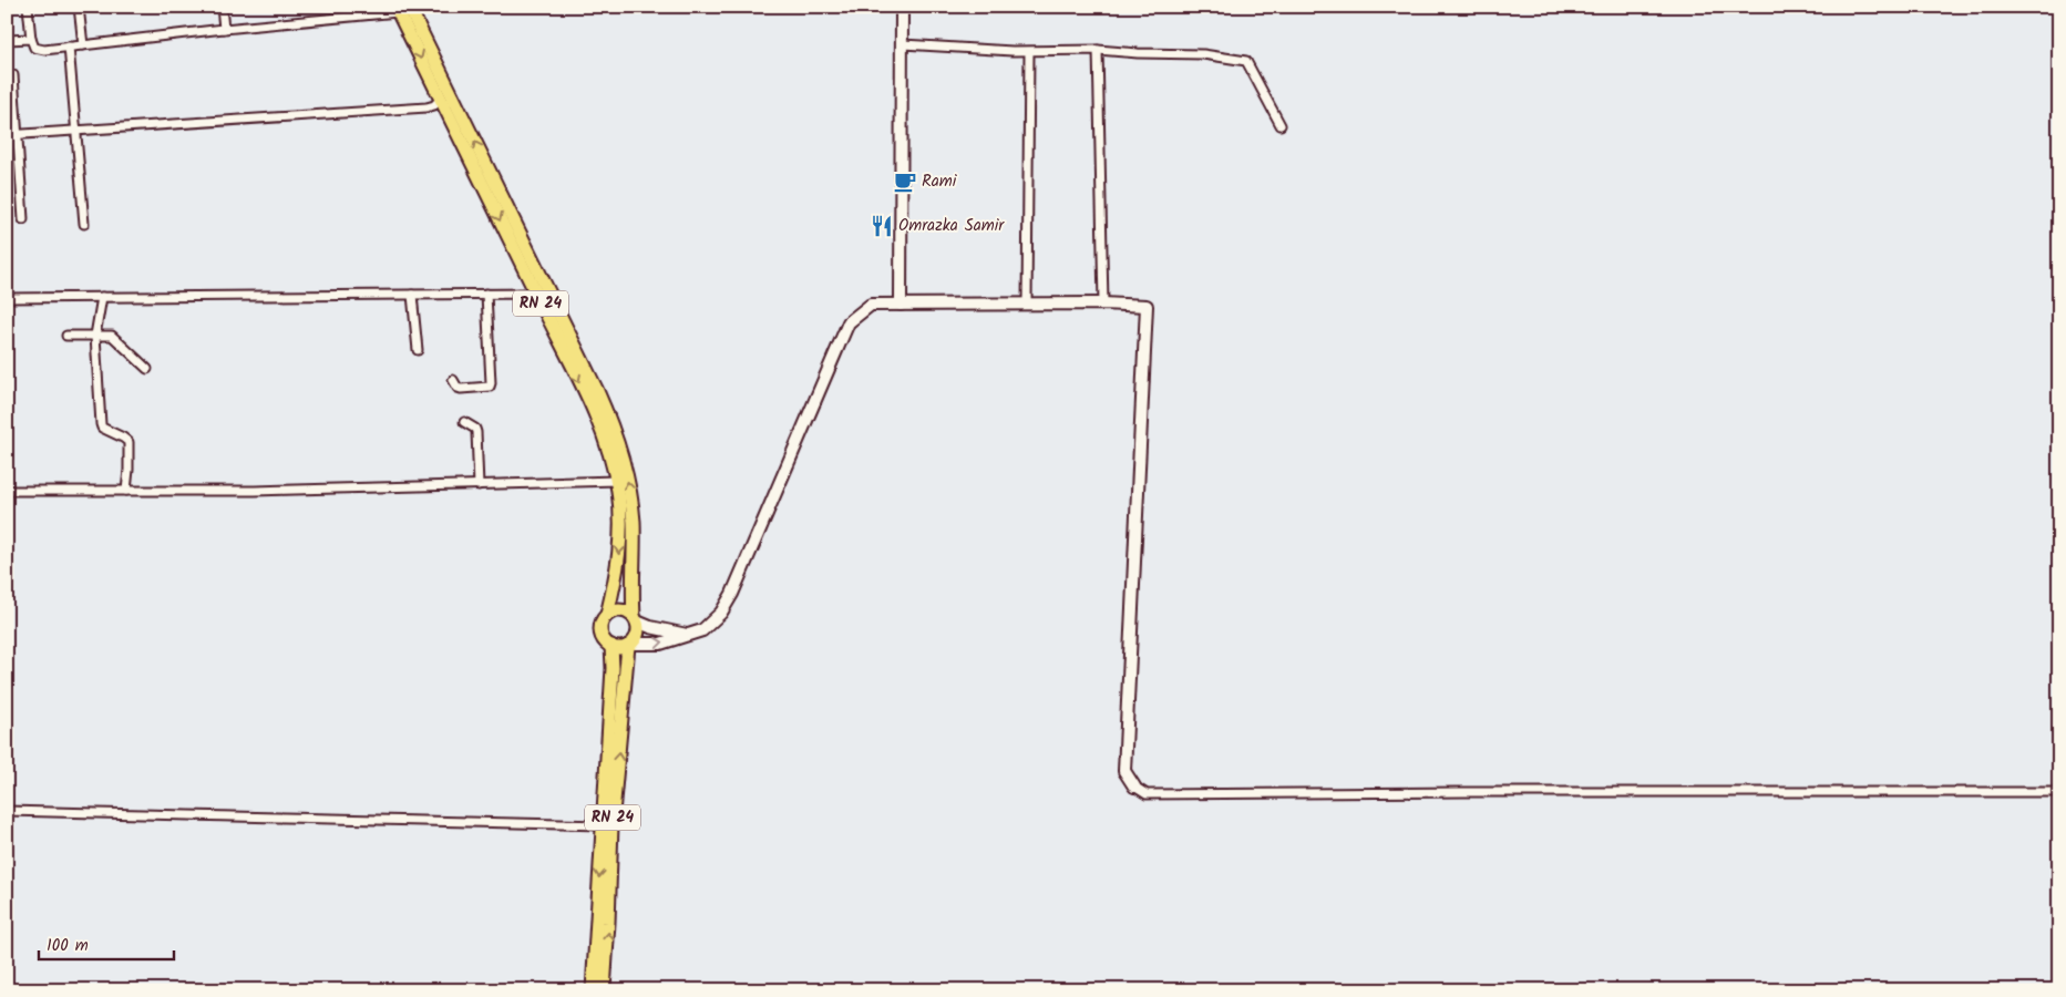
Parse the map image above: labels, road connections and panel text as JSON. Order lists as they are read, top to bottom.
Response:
{
  "streets": {
    "highway": ["RN 24"]
  },
  "places": {
    "cafe": ["Rami"],
    "restaurant": ["Omrazka Samir"]
  },
  "scale_bar": "100 m"
}
